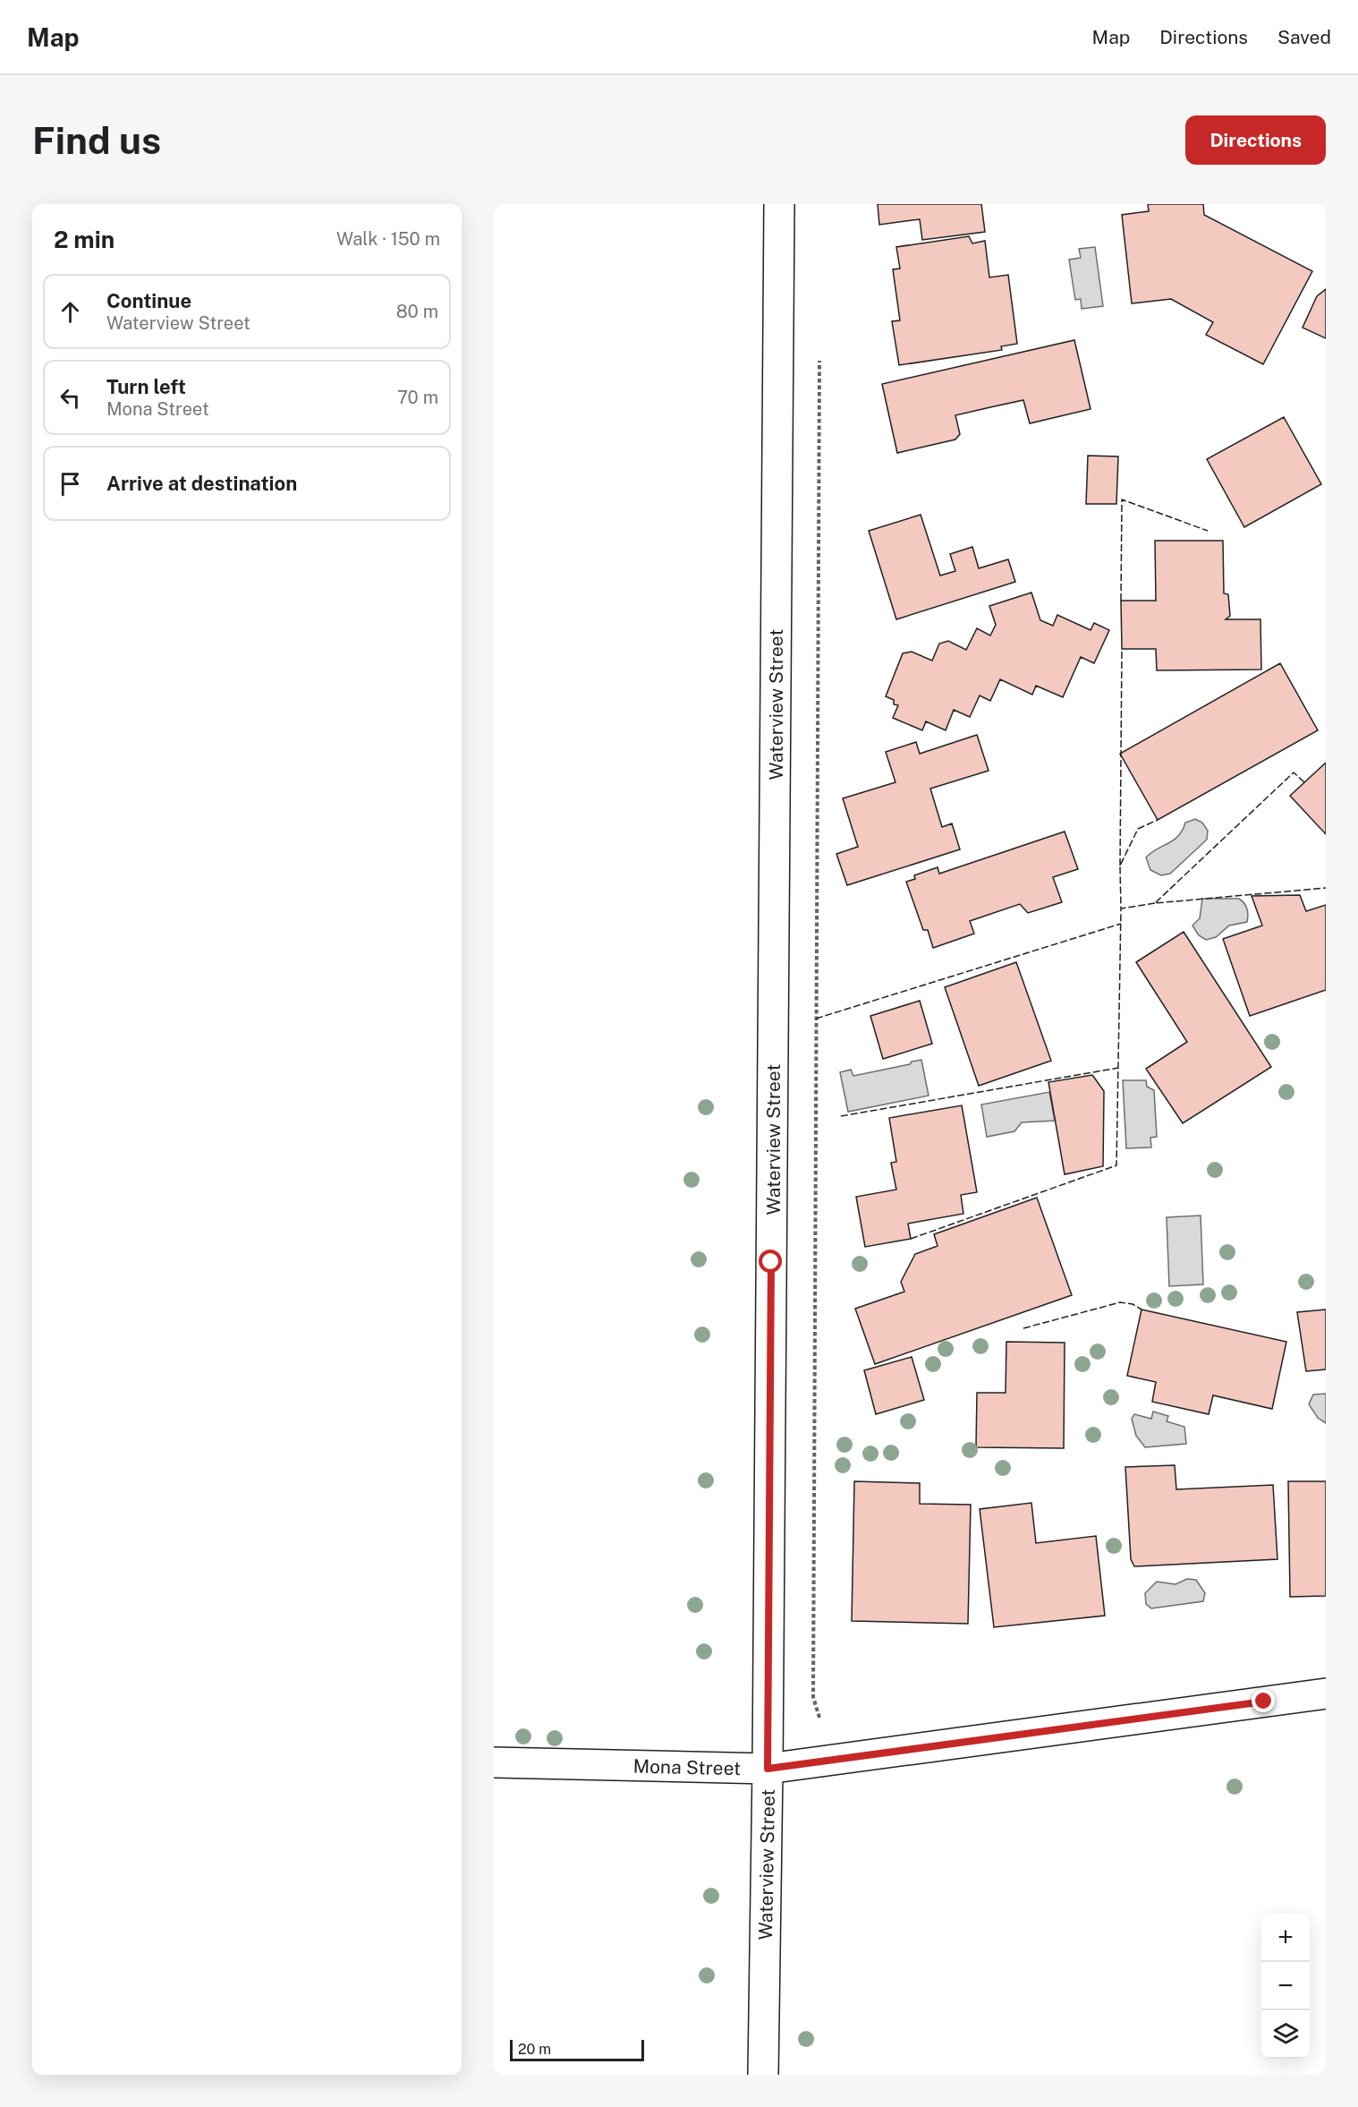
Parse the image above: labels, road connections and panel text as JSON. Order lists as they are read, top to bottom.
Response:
{
  "streets": {
    "street": ["Waterview Street", "Mona Street"]
  },
  "crossings": [
    ["Waterview Street", "Mona Street"]
  ],
  "scale_bar": "20 m",
  "page": {
    "header": "Map",
    "nav": ["Map", "Directions", "Saved"],
    "buttons": "Directions",
    "title": "Find us",
    "heading": ["2 min", "Walk · 150 m"],
    "list": [
      ["Continue", "Waterview Street", "80 m"],
      ["Turn left", "Mona Street", "70 m"],
      "Arrive at destination"
    ],
    "map_buttons": ["+", "−"],
    "scale": "20 m"
  }
}
